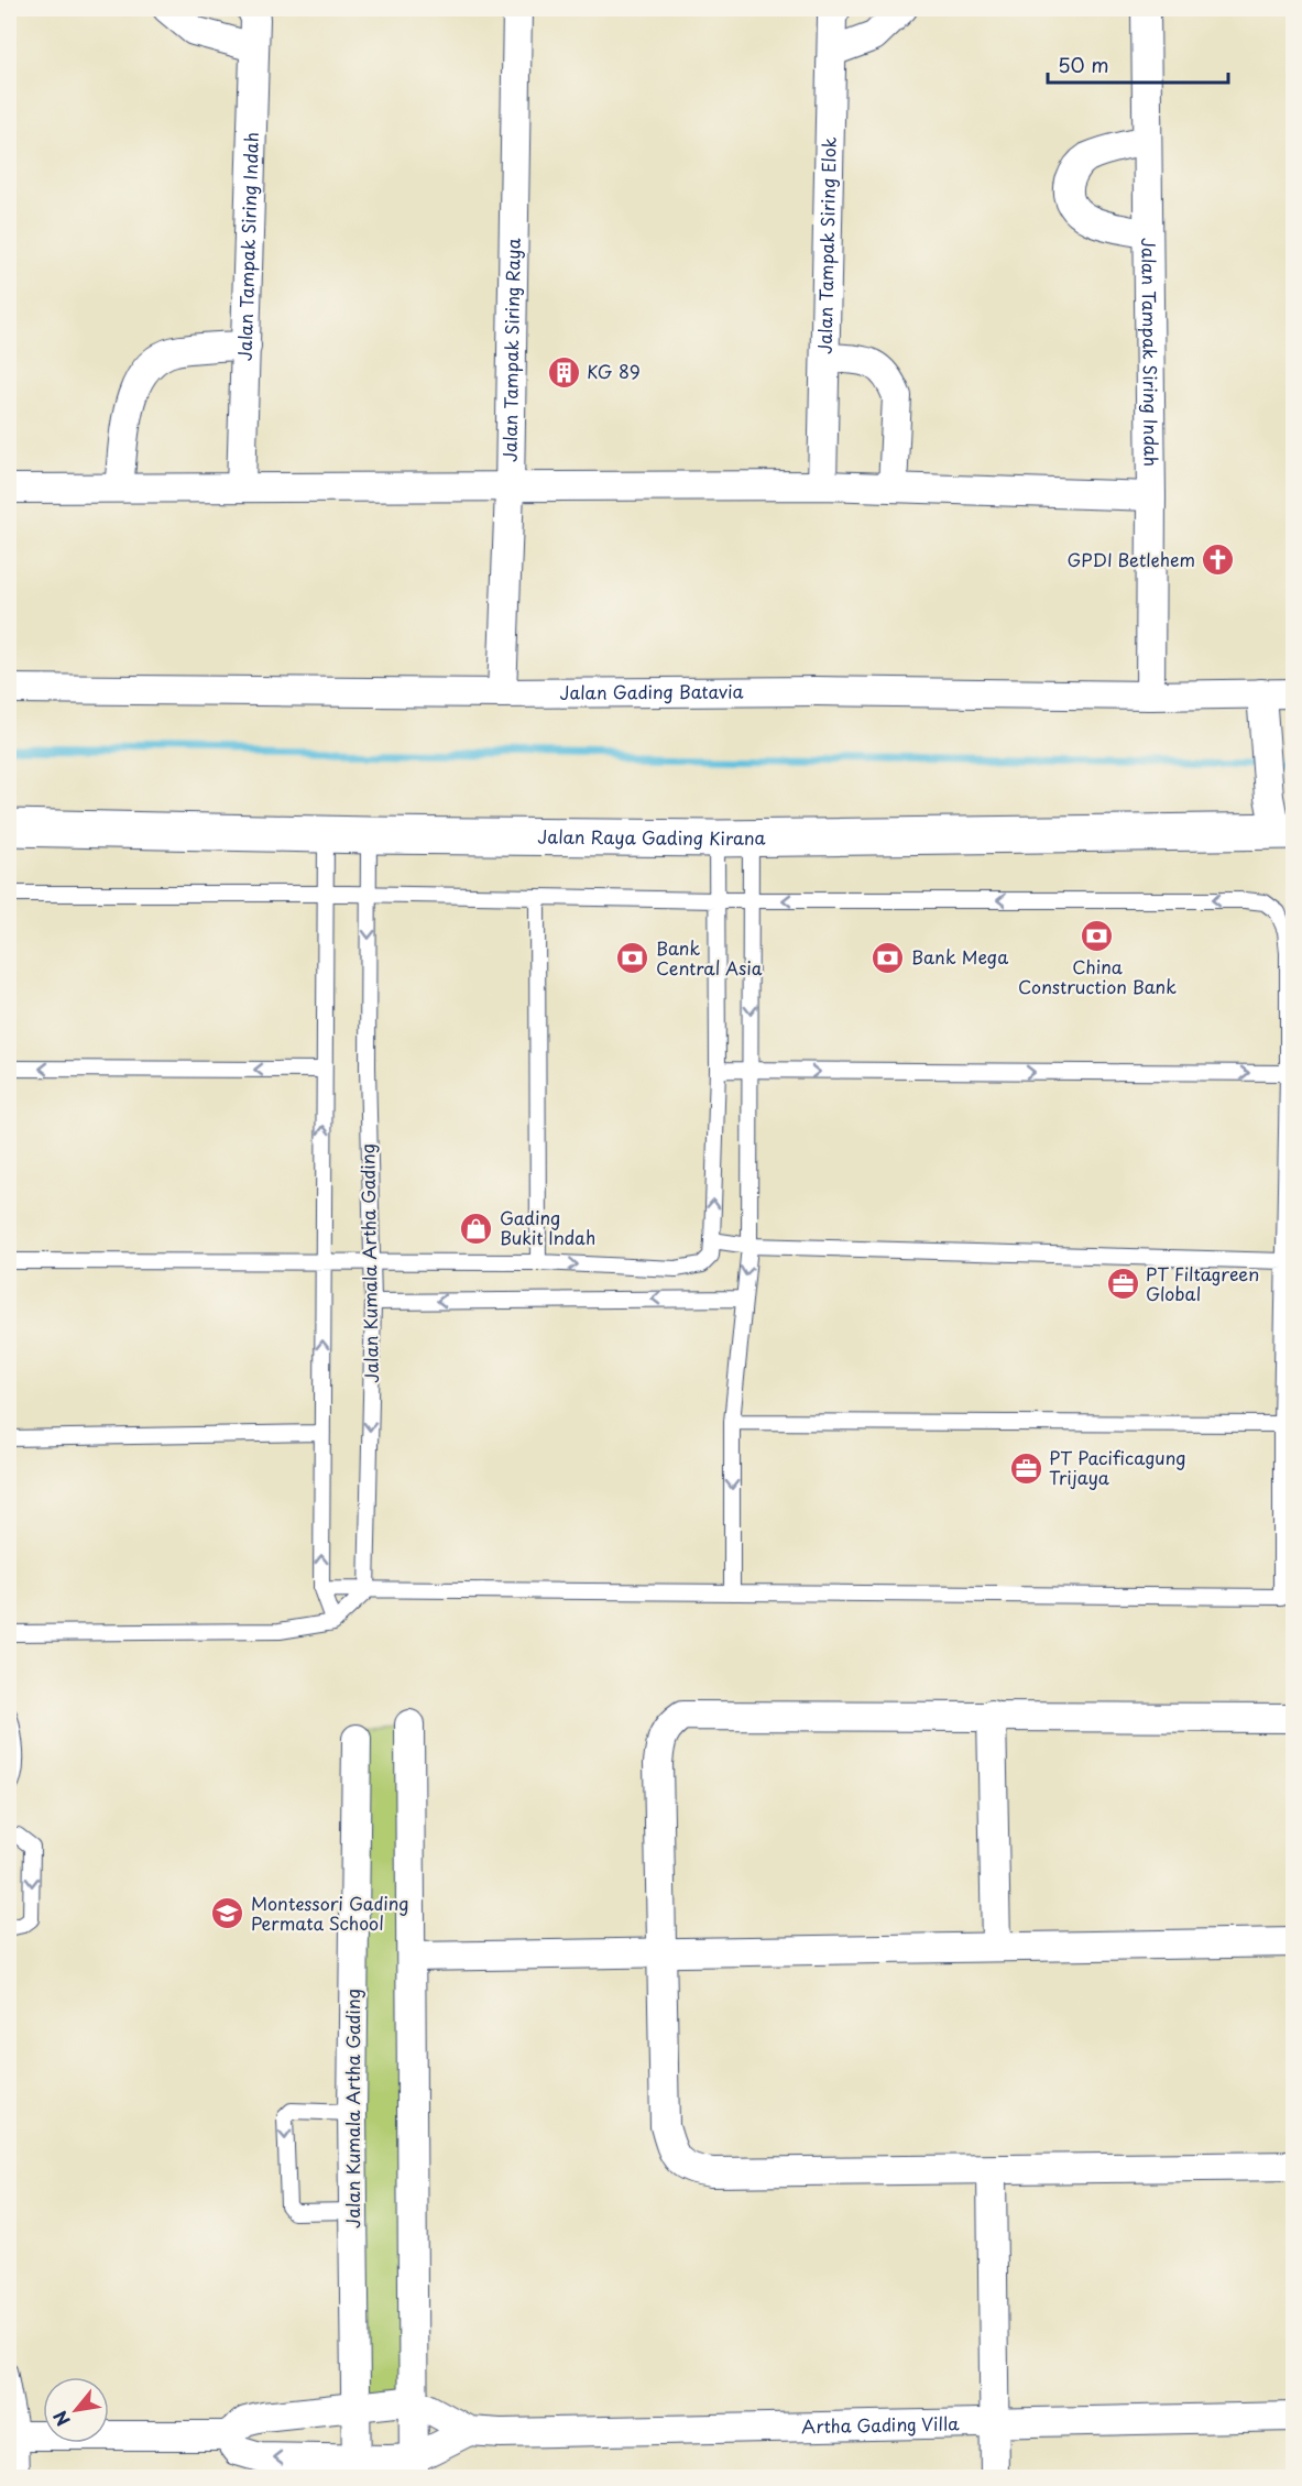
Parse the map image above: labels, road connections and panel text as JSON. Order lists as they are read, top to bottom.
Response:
{
  "streets": {
    "street": [
      "Jalan Tampak Siring Elok",
      "Jalan Tampak Siring Indah",
      "Jalan Tampak Siring Raya",
      "Jalan Gading Batavia",
      "Jalan Raya Gading Kirana",
      "Jalan Kumala Artha Gading",
      "Artha Gading Villa"
    ]
  },
  "crossings": [
    ["Jalan Tampak Siring Indah", "Jalan Gading Batavia"],
    ["Jalan Tampak Siring Raya", "Jalan Gading Batavia"],
    ["Jalan Raya Gading Kirana", "Jalan Kumala Artha Gading"]
  ],
  "places": {
    "building": ["KG 89"],
    "church": ["GPDI Betlehem"],
    "bank": ["China Construction Bank", "Bank Mega", "Bank Central Asia"],
    "shop": ["Gading Bukit Indah"],
    "office": ["PT Filtagreen Global", "PT Pacificagung Trijaya"],
    "school or university": ["Montessori Gading Permata School"]
  },
  "scale_bar": "50 m",
  "north": "bottom left"
}
